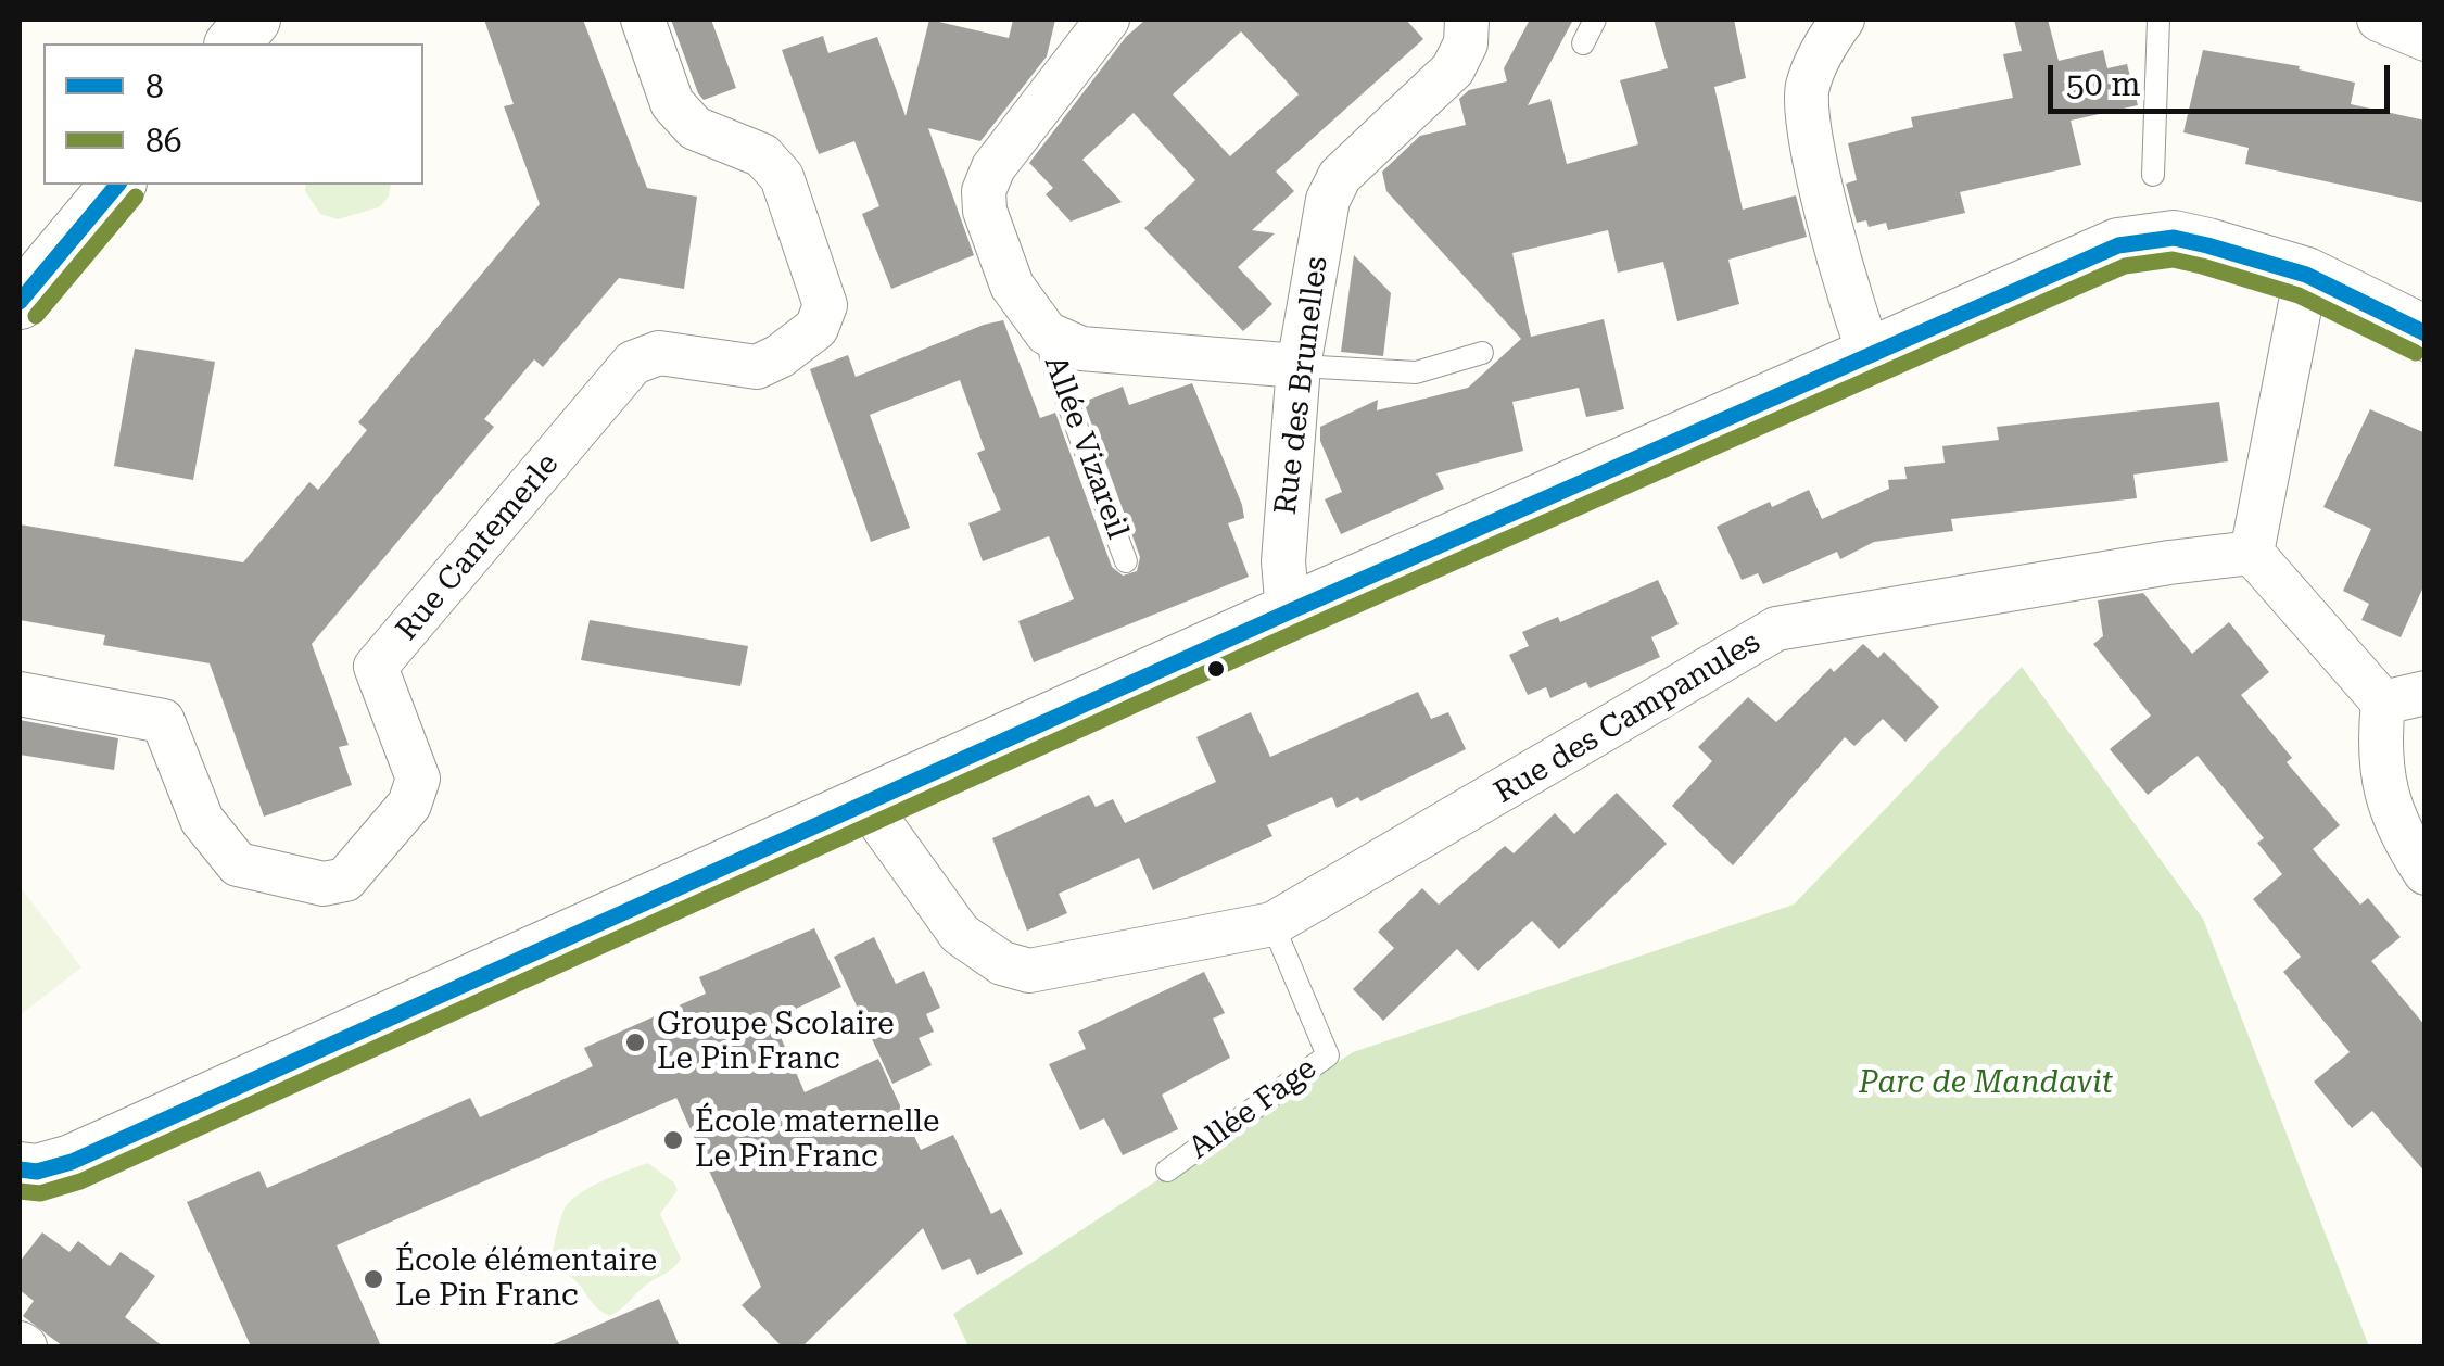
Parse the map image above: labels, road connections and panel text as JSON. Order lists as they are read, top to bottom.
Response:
{
  "streets": {
    "street": ["Rue des Brunelles", "Rue Cantemerle", "Rue des Campanules"],
    "lane": ["Allée Vizareil", "Allée Fage"]
  },
  "crossings": [
    ["Rue des Campanules", "Allée Fage"]
  ],
  "parks": ["Parc de Mandavit"],
  "places": ["Groupe Scolaire Le Pin Franc", "École maternelle Le Pin Franc", "École élémentaire Le Pin Franc"],
  "lines": ["transit line 8", "transit line 86"],
  "legend": ["8", "86"],
  "scale_bar": "50 m"
}
